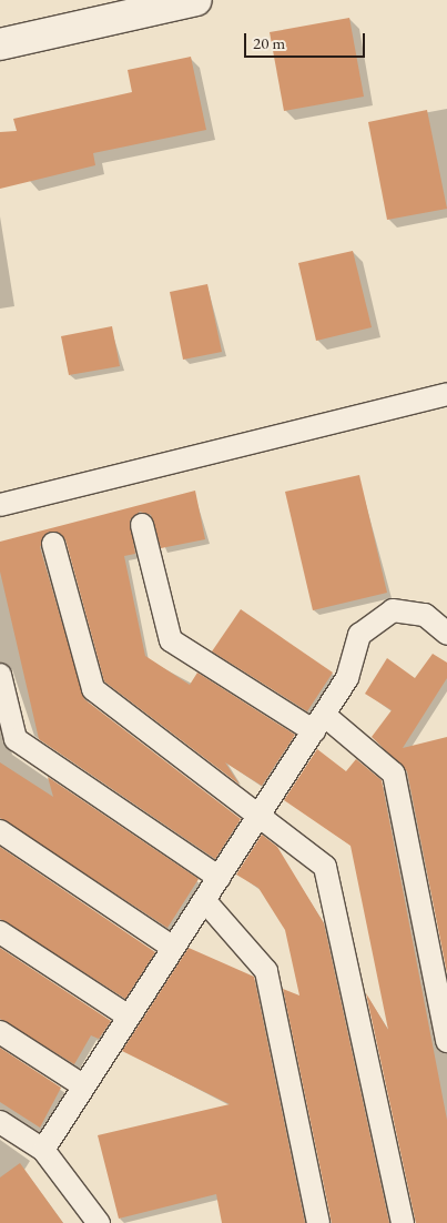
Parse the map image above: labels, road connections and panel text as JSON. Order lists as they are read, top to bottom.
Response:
{
  "scale_bar": "20 m"
}
